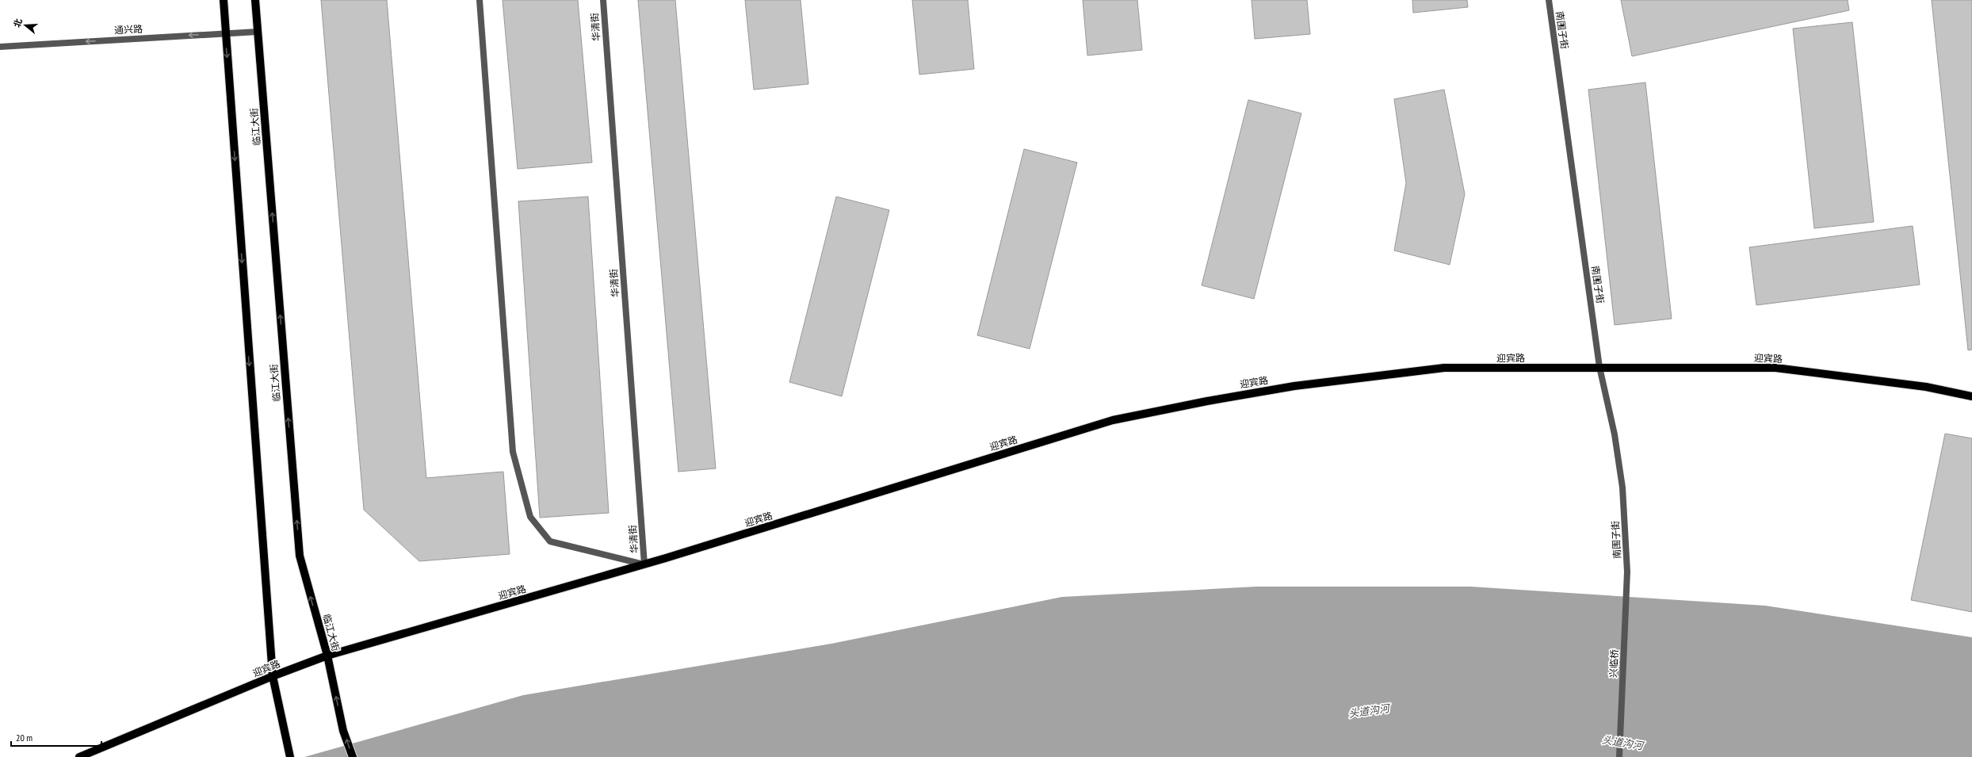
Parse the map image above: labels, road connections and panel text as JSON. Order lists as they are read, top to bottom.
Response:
{
  "streets": {
    "main road": ["临江大街", "迎宾路"],
    "street": [
      "华清街",
      "通兴路",
      "南围子街",
      "兴临桥"
    ]
  },
  "crossings": [
    ["华清街", "迎宾路"],
    ["通兴路", "临江大街"],
    ["南围子街", "迎宾路"],
    ["南围子街", "兴临桥"],
    ["临江大街", "迎宾路"]
  ],
  "one_way": ["通兴路"],
  "water": ["头道沟河"],
  "scale_bar": "20 m",
  "north": "left"
}
